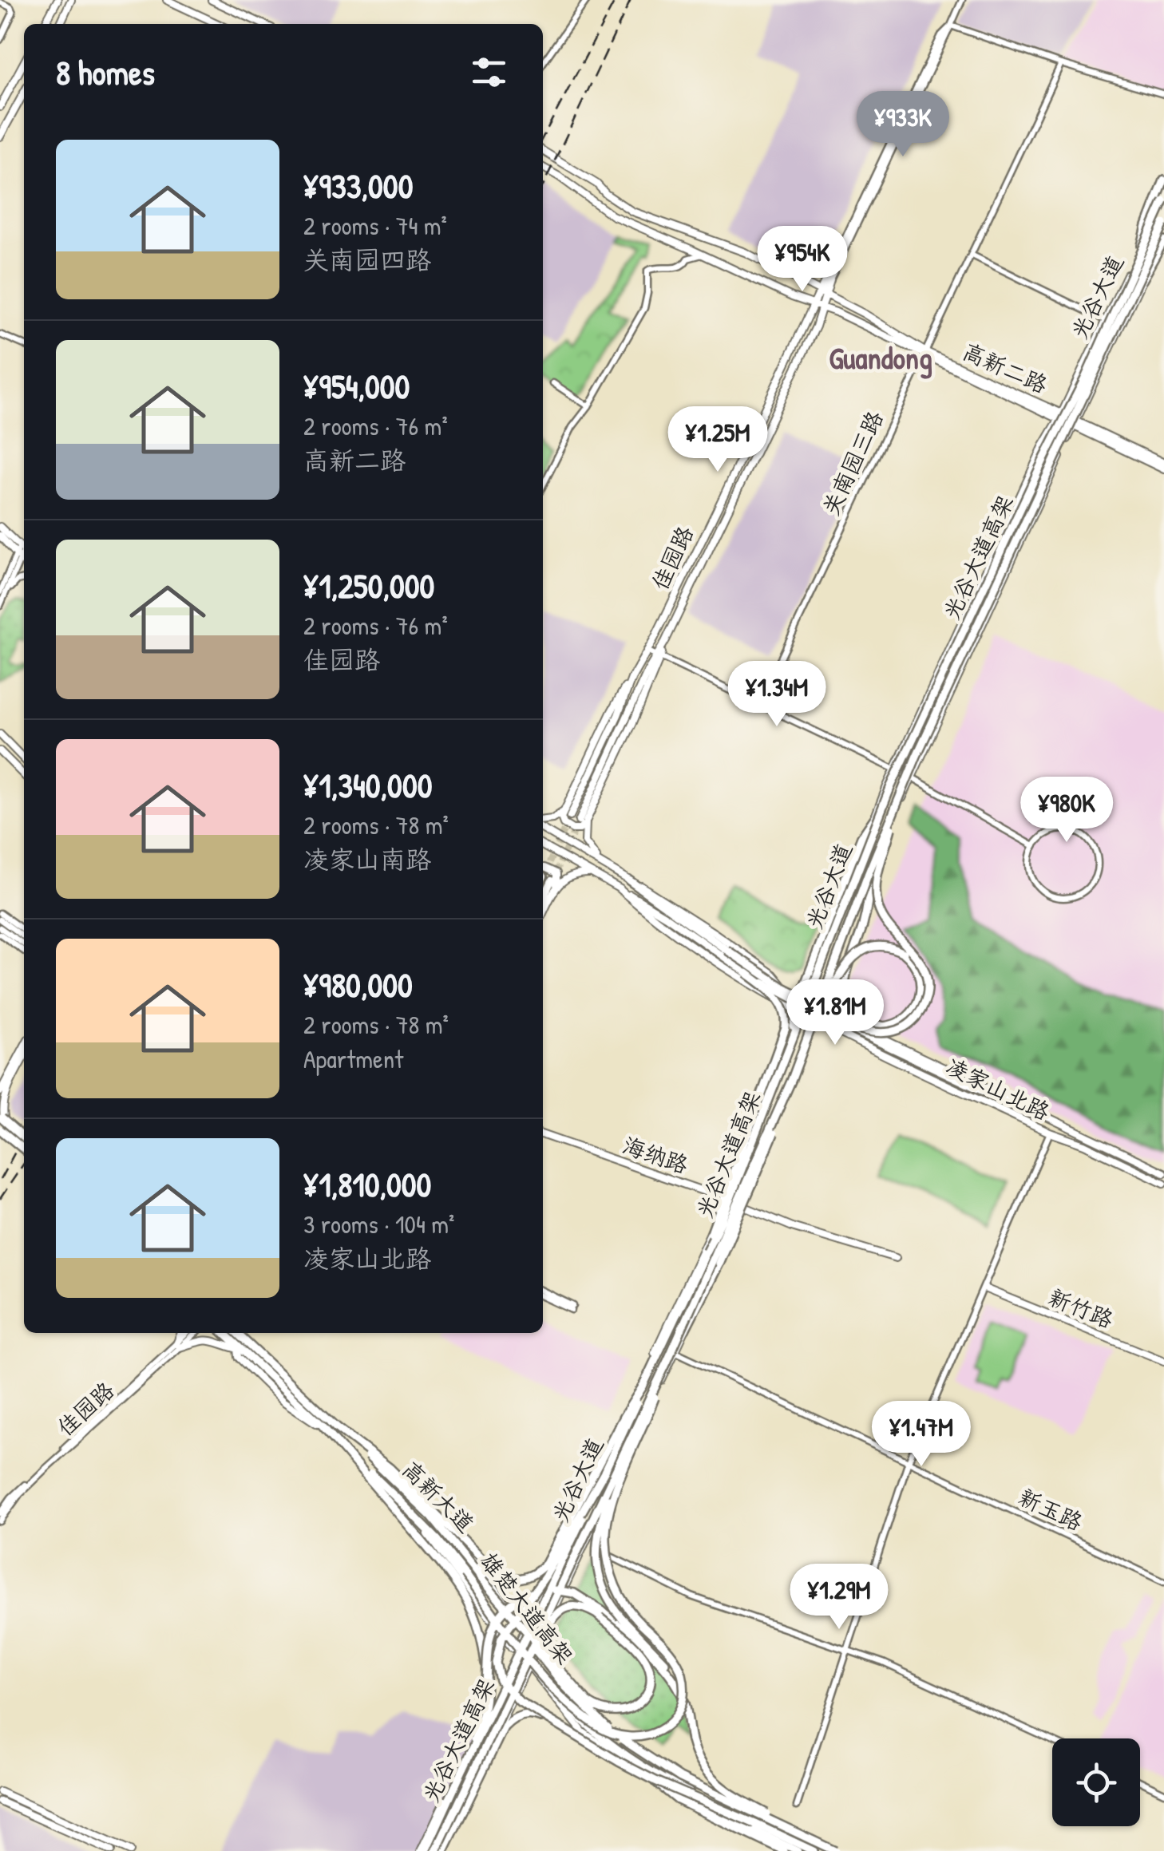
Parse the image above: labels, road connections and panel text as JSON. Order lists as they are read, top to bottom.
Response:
{
  "streets": {
    "highway": ["光谷大道高架", "雄楚大道高架"],
    "main road": [
      "光谷大道",
      "高新二路",
      "佳园路",
      "凌家山北路",
      "海纳路",
      "新竹路",
      "高新大道"
    ],
    "street": ["关南园三路", "新玉路"]
  },
  "crossings": [
    ["光谷大道", "高新二路"],
    ["光谷大道", "光谷大道高架"],
    ["光谷大道", "凌家山北路"],
    ["光谷大道", "海纳路"],
    ["光谷大道", "高新大道"],
    ["光谷大道", "新玉路"],
    ["高新二路", "关南园三路"],
    ["高新二路", "佳园路"],
    ["高新大道", "雄楚大道高架"]
  ],
  "districts": ["Guandong"],
  "page": {
    "heading": "8 homes",
    "price": [
      "¥933K",
      "¥954K",
      "¥1.25M",
      "¥1.34M",
      "¥980K",
      "¥1.81M",
      "¥1.47M",
      "¥1.29M"
    ],
    "list": [
      {
        "name": "¥933,000",
        "note": "2 rooms · 74 m² · 关南园四路"
      },
      {
        "name": "¥954,000",
        "note": "2 rooms · 76 m² · 高新二路"
      },
      {
        "name": "¥1,250,000",
        "note": "2 rooms · 76 m² · 佳园路"
      },
      {
        "name": "¥1,340,000",
        "note": "2 rooms · 78 m² · 凌家山南路"
      },
      {
        "name": "¥980,000",
        "note": "2 rooms · 78 m² · Apartment"
      },
      {
        "name": "¥1,810,000",
        "note": "3 rooms · 104 m² · 凌家山北路"
      }
    ]
  }
}
